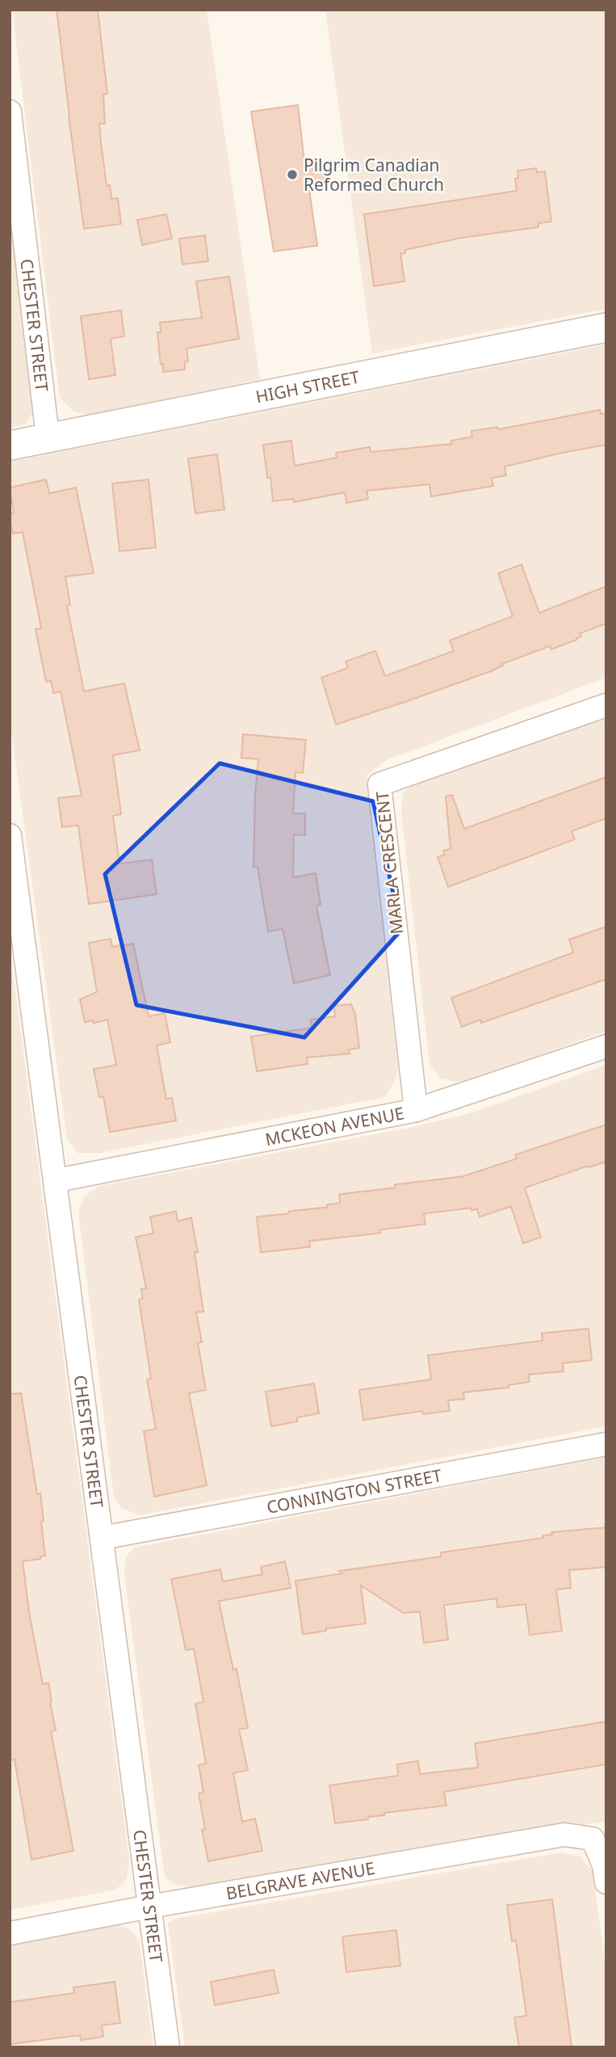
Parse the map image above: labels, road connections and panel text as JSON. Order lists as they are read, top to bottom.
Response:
{
  "streets": {
    "street": [
      "CHESTER STREET",
      "HIGH STREET",
      "MARLA CRESCENT",
      "MCKEON AVENUE",
      "CONNINGTON STREET",
      "BELGRAVE AVENUE"
    ]
  },
  "crossings": [
    ["CHESTER STREET", "HIGH STREET"],
    ["CHESTER STREET", "MCKEON AVENUE"],
    ["CHESTER STREET", "CONNINGTON STREET"],
    ["CHESTER STREET", "BELGRAVE AVENUE"],
    ["MARLA CRESCENT", "MCKEON AVENUE"]
  ],
  "places": ["Pilgrim Canadian Reformed Church"]
}
